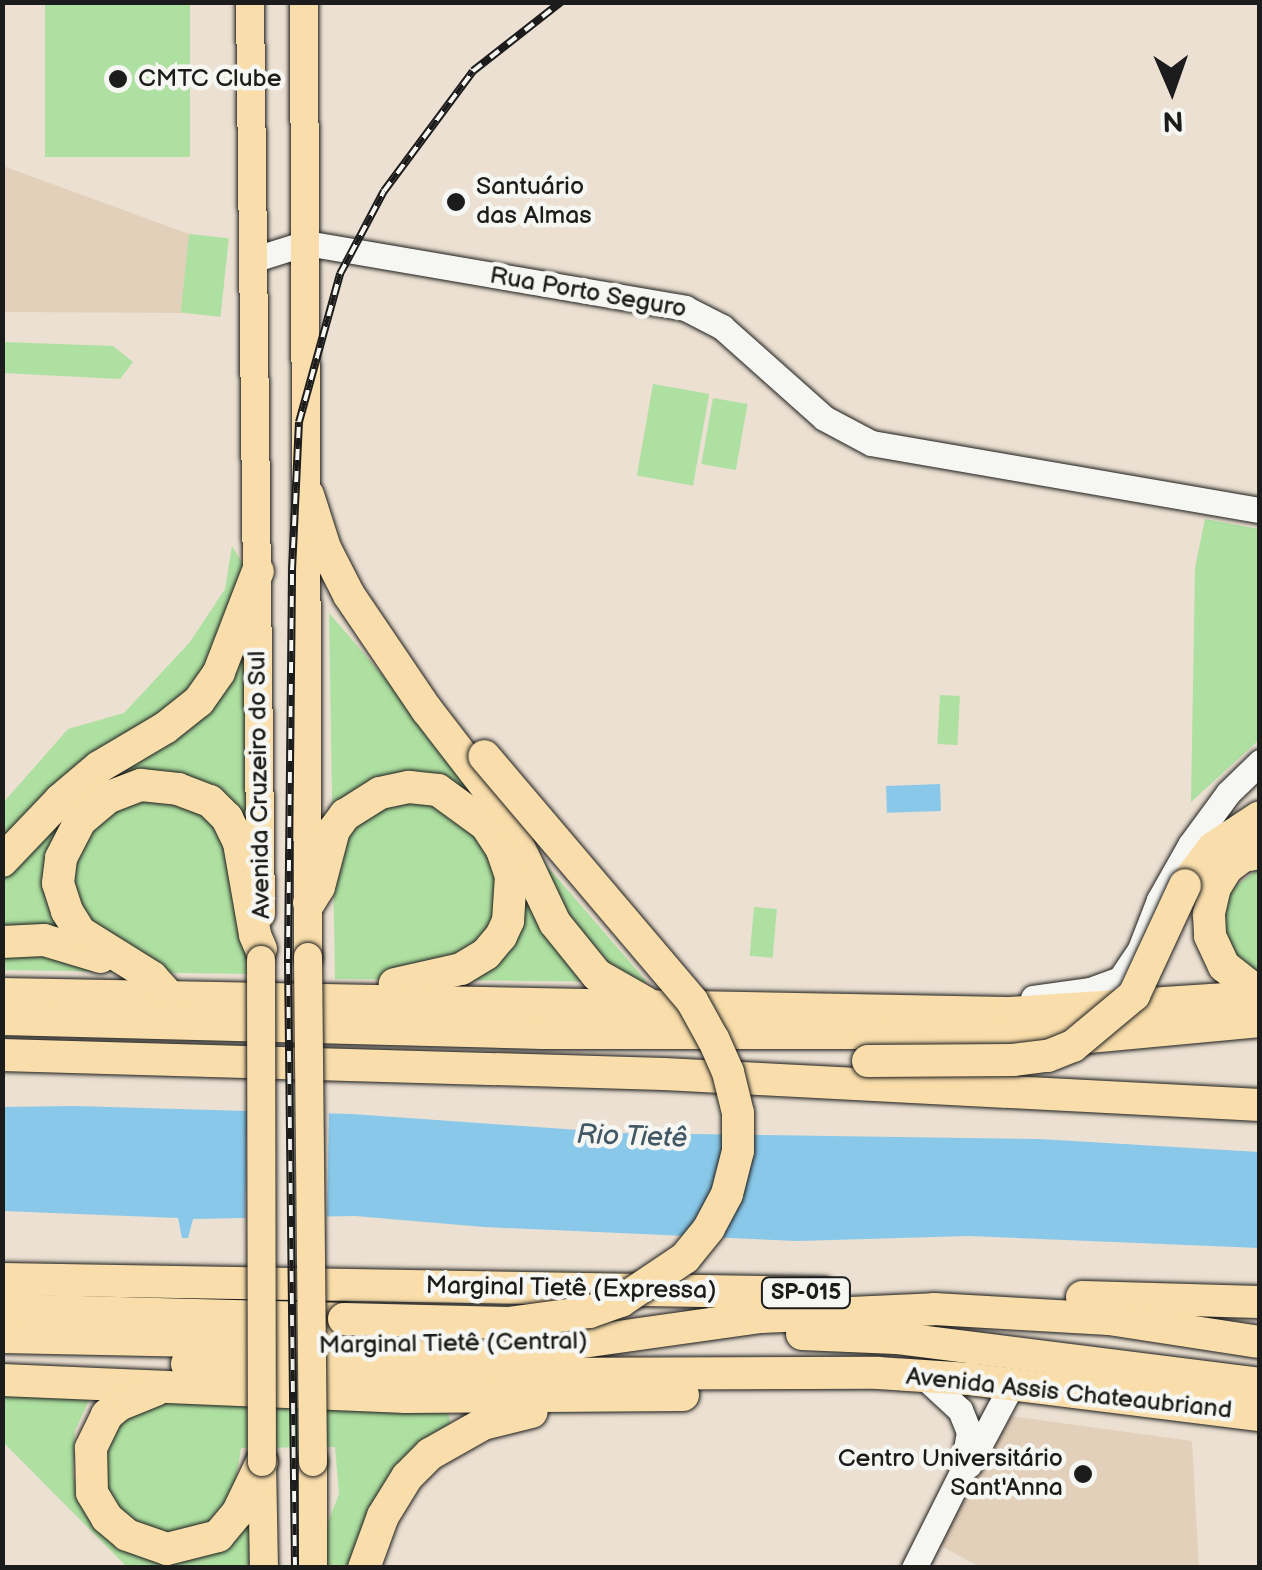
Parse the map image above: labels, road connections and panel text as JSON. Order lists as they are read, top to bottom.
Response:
{
  "streets": {
    "highway": [
      "Marginal Tietê (Expressa)",
      "SP-015",
      "Marginal Tietê (Central)",
      "Avenida Assis Chateaubriand"
    ],
    "main road": ["Avenida Cruzeiro do Sul"],
    "street": ["Rua Porto Seguro"]
  },
  "crossings": [
    ["Rua Porto Seguro", "Avenida Cruzeiro do Sul"],
    ["Marginal Tietê (Central)", "Avenida Assis Chateaubriand"]
  ],
  "water": ["Rio Tietê"],
  "places": ["CMTC Clube", "Santuário das Almas", "Centro Universitário Sant'Anna"],
  "north": "bottom"
}
